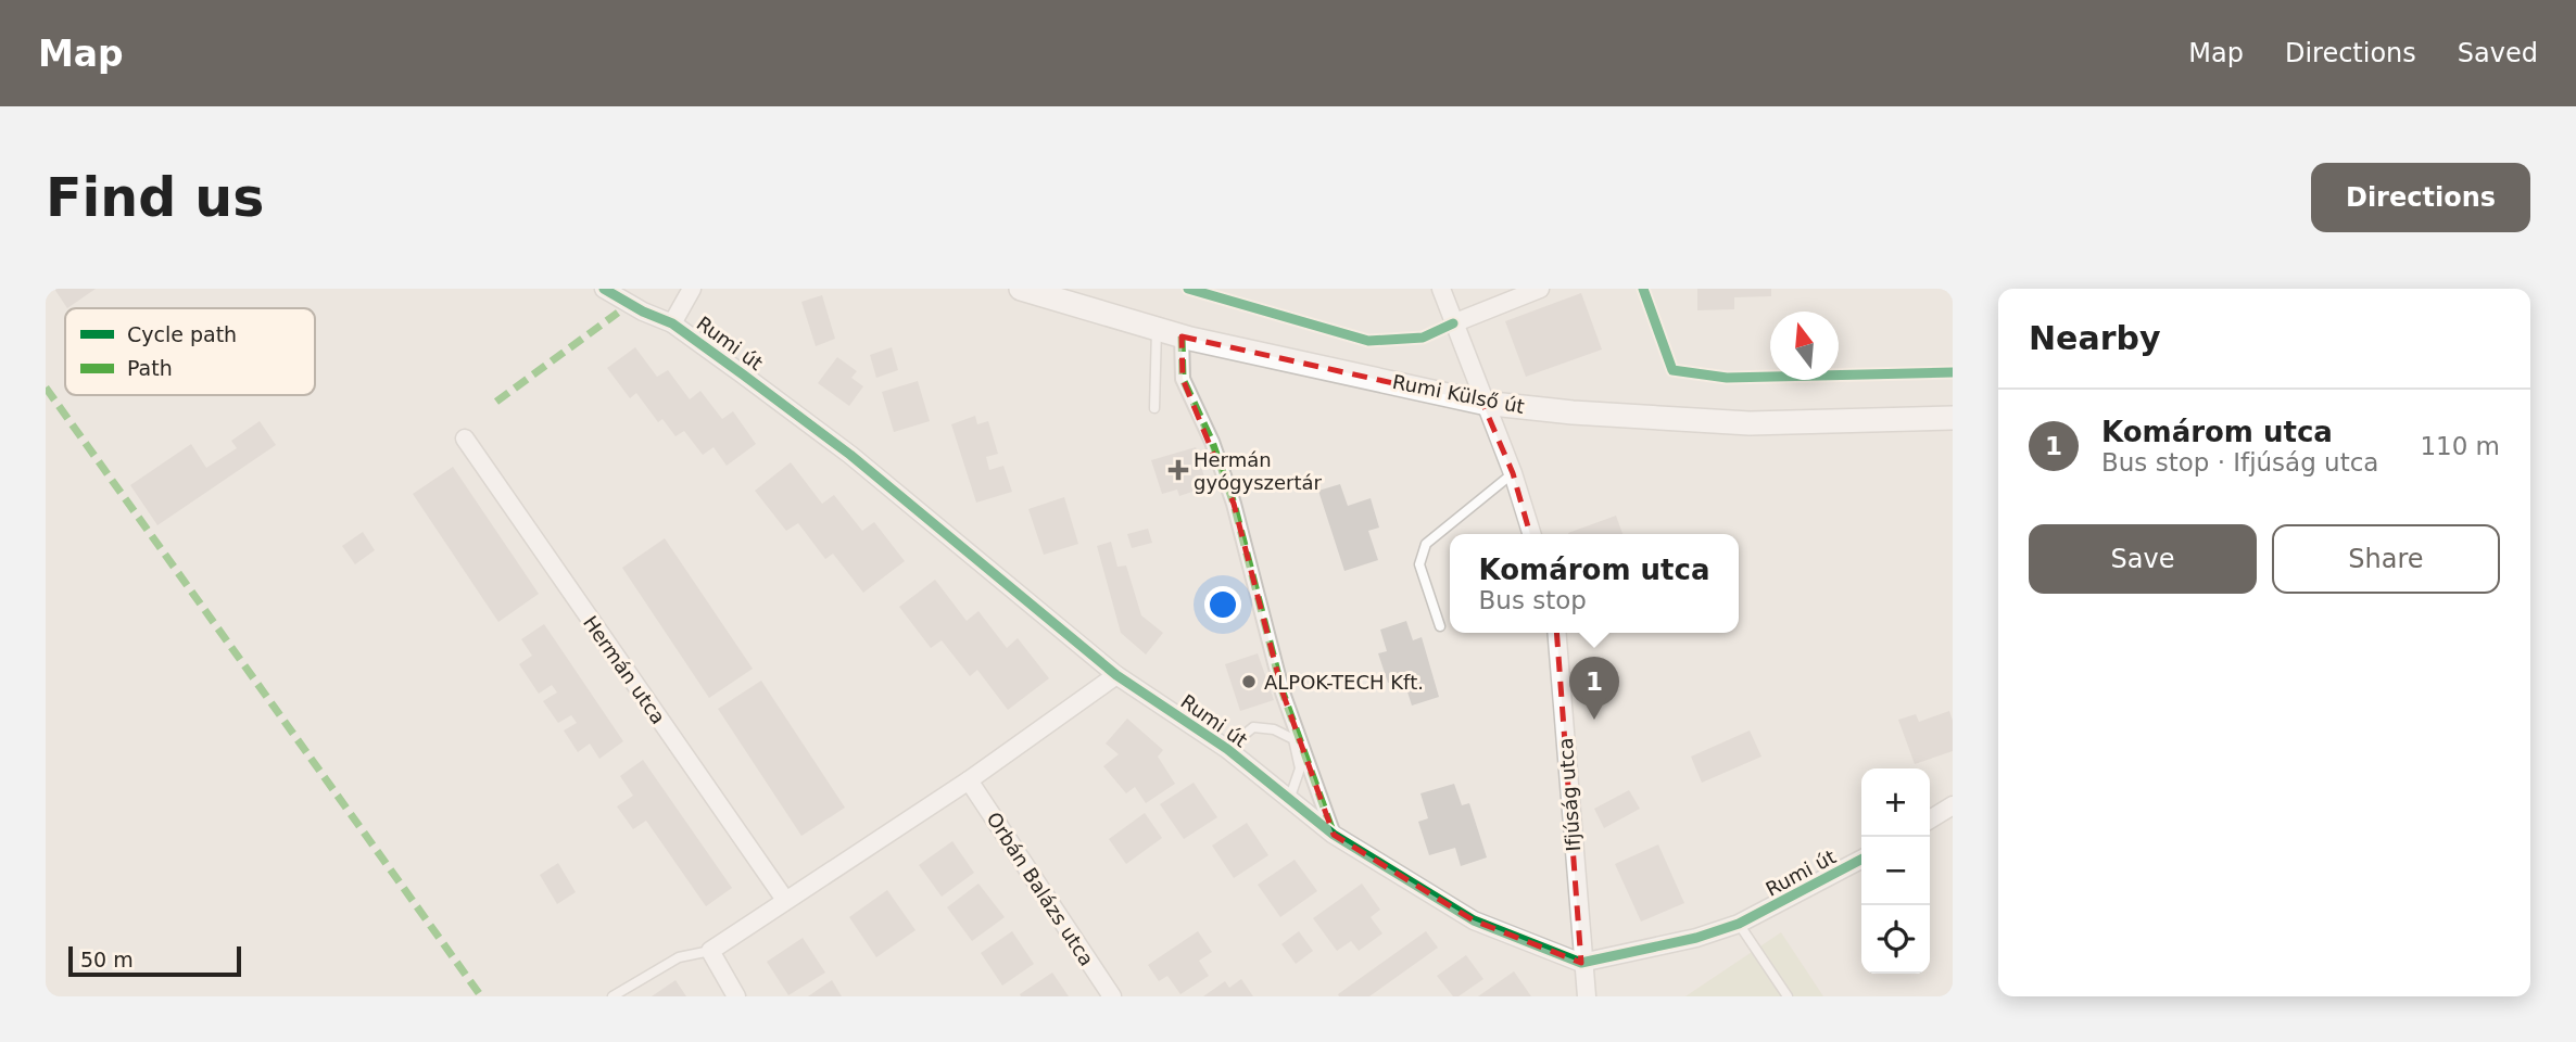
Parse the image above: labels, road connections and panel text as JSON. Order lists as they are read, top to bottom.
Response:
{
  "streets": {
    "street": [
      "Rumi út",
      "Rumi Külső út",
      "Hermán utca",
      "Ifjúság utca",
      "Orbán Balázs utca"
    ]
  },
  "crossings": [
    ["Rumi út", "Ifjúság utca"]
  ],
  "places": {
    "health": ["Hermán gyógyszertár"],
    "other": ["ALPOK-TECH Kft."]
  },
  "legend": ["Cycle path", "Path"],
  "scale_bar": "50 m",
  "north": "top",
  "page": {
    "header": "Map",
    "nav": ["Map", "Directions", "Saved"],
    "buttons": [
      "Directions",
      ["Save", "Share"]
    ],
    "title": "Find us",
    "heading": "Nearby",
    "list": [
      {
        "mark": "1",
        "name": "Komárom utca",
        "note": "Bus stop · Ifjúság utca",
        "value": "110 m"
      }
    ],
    "popup": ["Komárom utca", "Bus stop"],
    "pins": "1",
    "map_buttons": ["+", "−"],
    "scale": "50 m"
  }
}
